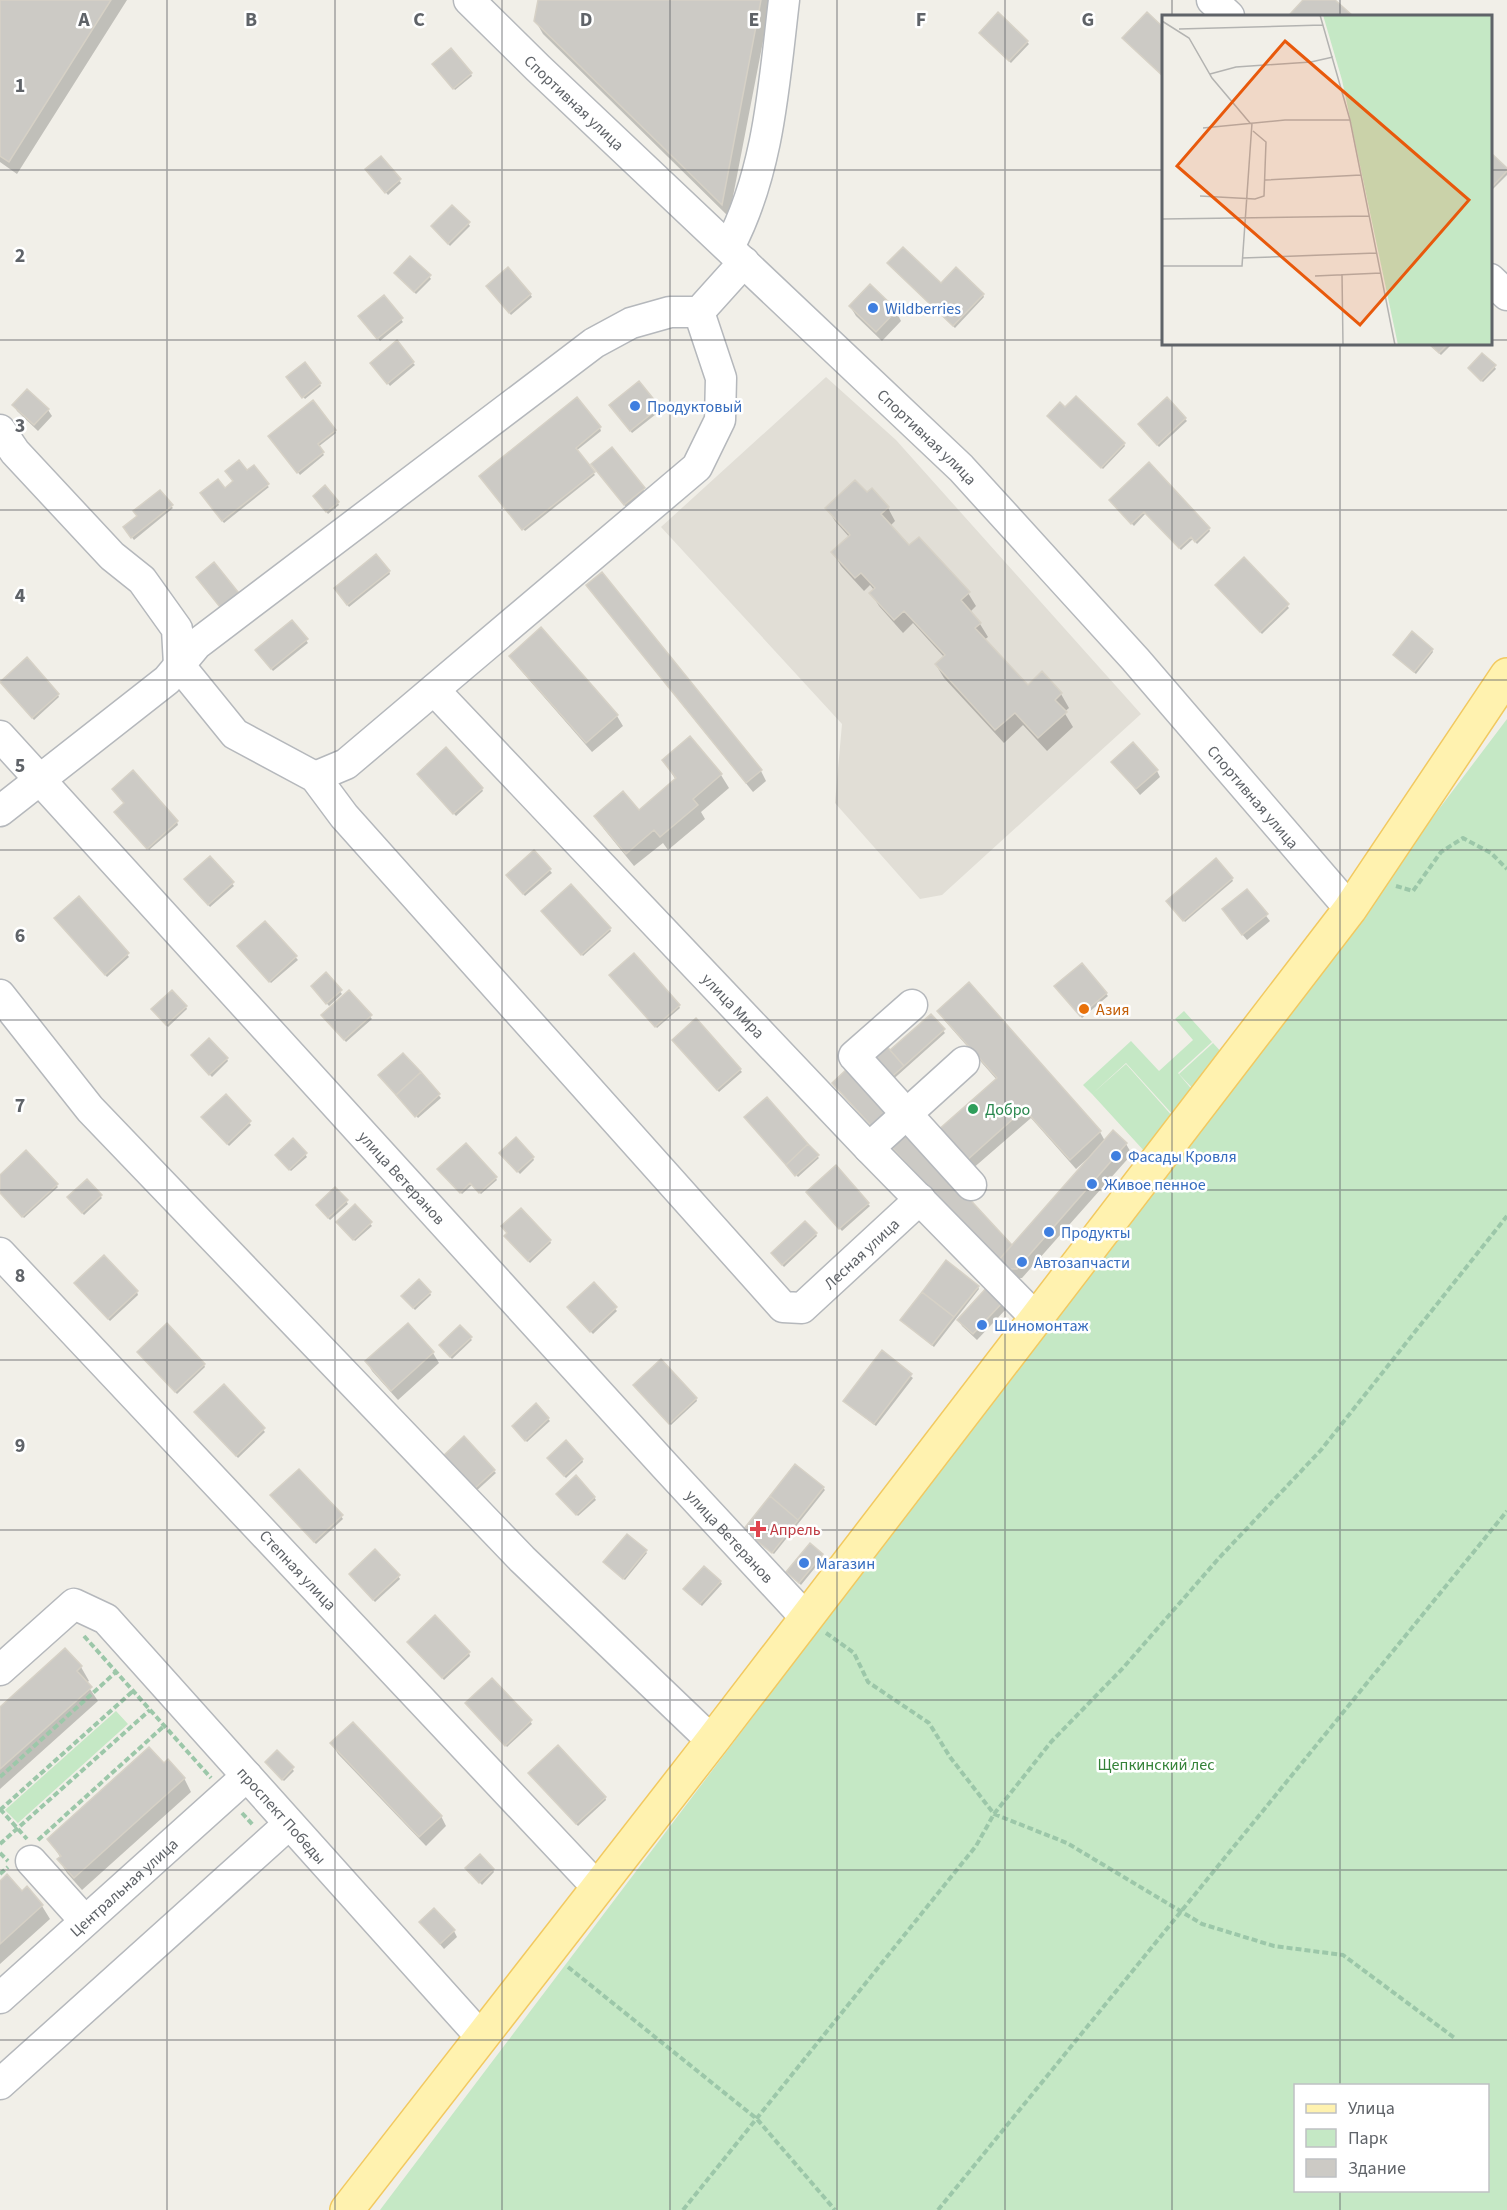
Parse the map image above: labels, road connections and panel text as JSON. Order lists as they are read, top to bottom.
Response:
{
  "streets": {
    "street": [
      "Спортивная улица",
      "улица Мира",
      "улица Ветеранов",
      "Лесная улица",
      "Степная улица",
      "проспект Победы",
      "Центральная улица"
    ]
  },
  "crossings": [
    ["улица Мира", "Лесная улица"],
    ["проспект Победы", "Центральная улица"]
  ],
  "parks": ["Щепкинский лес"],
  "places": {
    "other": [
      "Wildberries",
      "Продуктовый",
      "Азия",
      "Добро",
      "Фасады Кровля",
      "Живое пенное",
      "Продукты",
      "Автозапчасти",
      "Шиномонтаж",
      "Магазин"
    ],
    "health": ["Апрель"]
  },
  "legend": ["Улица", "Парк", "Здание"],
  "grid": {
    "columns": [
      "A",
      "B",
      "C",
      "D",
      "E",
      "F",
      "G"
    ],
    "rows": [
      "1",
      "2",
      "3",
      "4",
      "5",
      "6",
      "7",
      "8",
      "9"
    ]
  }
}
